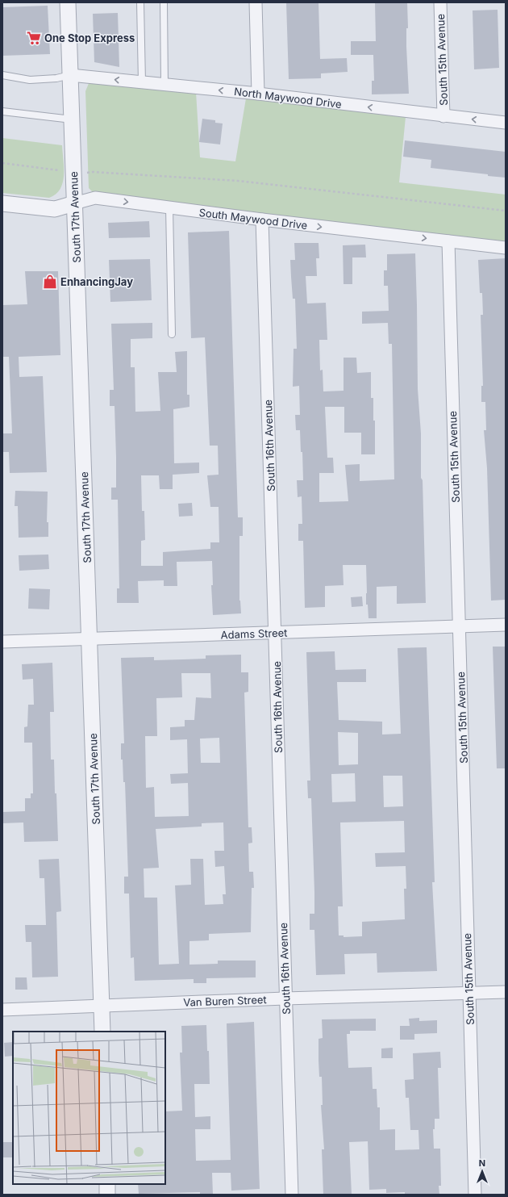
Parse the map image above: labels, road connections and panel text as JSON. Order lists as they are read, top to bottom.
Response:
{
  "streets": {
    "street": [
      "South 15th Avenue",
      "North Maywood Drive",
      "South 17th Avenue",
      "South Maywood Drive",
      "South 16th Avenue",
      "Adams Street",
      "Van Buren Street"
    ]
  },
  "crossings": [
    ["South 15th Avenue", "North Maywood Drive"],
    ["South 15th Avenue", "South Maywood Drive"],
    ["South 15th Avenue", "Adams Street"],
    ["South 15th Avenue", "Van Buren Street"],
    ["North Maywood Drive", "South 17th Avenue"],
    ["South 17th Avenue", "South Maywood Drive"],
    ["South 17th Avenue", "Adams Street"],
    ["South 17th Avenue", "Van Buren Street"],
    ["South Maywood Drive", "South 16th Avenue"],
    ["South 16th Avenue", "Adams Street"],
    ["South 16th Avenue", "Van Buren Street"]
  ],
  "one_way": ["North Maywood Drive", "South Maywood Drive"],
  "places": {
    "supermarket": ["One Stop Express"],
    "shop": ["EnhancingJay"]
  },
  "north": "top"
}
